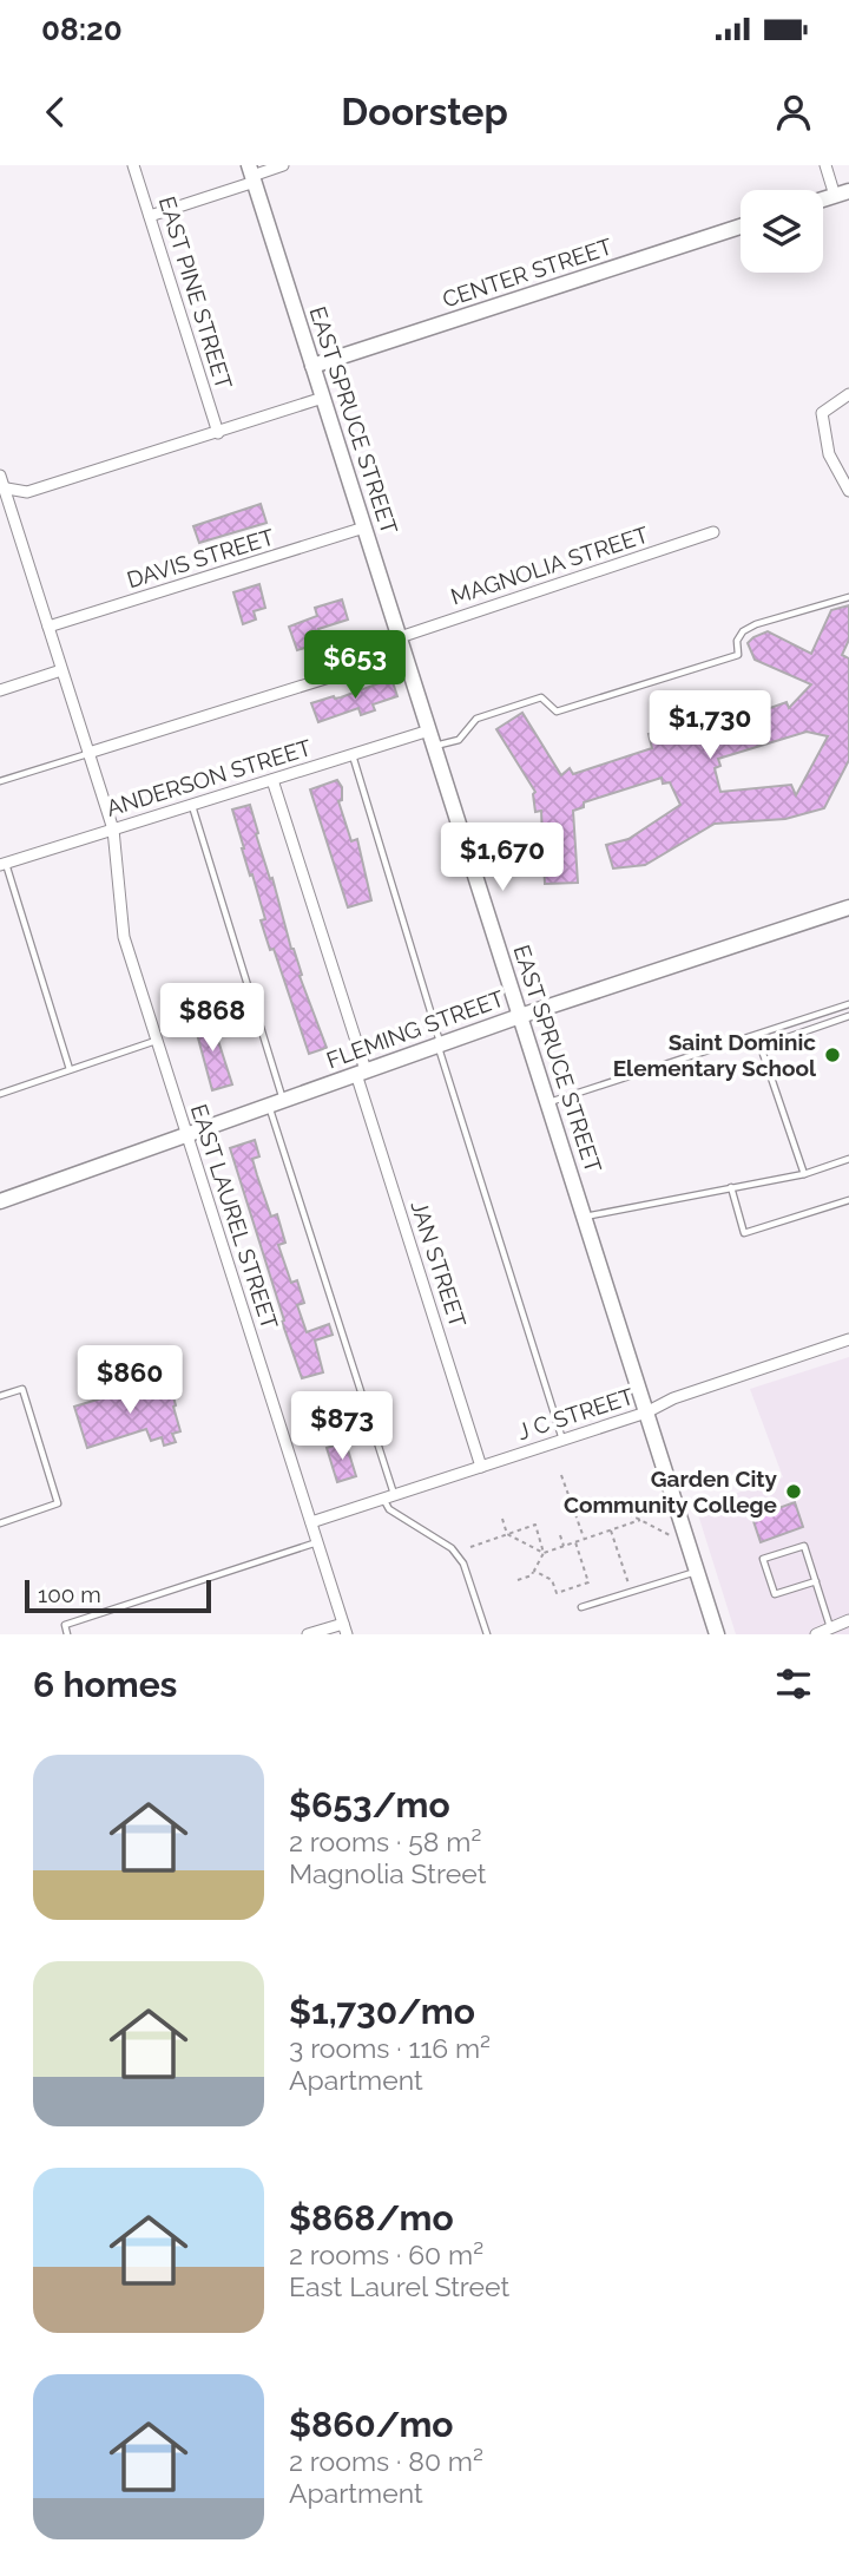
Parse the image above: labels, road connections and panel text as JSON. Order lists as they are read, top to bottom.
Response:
{
  "streets": {
    "street": [
      "CENTER STREET",
      "EAST PINE STREET",
      "EAST SPRUCE STREET",
      "DAVIS STREET",
      "MAGNOLIA STREET",
      "ANDERSON STREET",
      "FLEMING STREET",
      "EAST LAUREL STREET",
      "JAN STREET",
      "J C STREET"
    ]
  },
  "crossings": [
    ["CENTER STREET", "EAST SPRUCE STREET"],
    ["EAST SPRUCE STREET", "DAVIS STREET"],
    ["EAST SPRUCE STREET", "MAGNOLIA STREET"],
    ["EAST SPRUCE STREET", "ANDERSON STREET"],
    ["EAST SPRUCE STREET", "FLEMING STREET"],
    ["EAST SPRUCE STREET", "J C STREET"],
    ["DAVIS STREET", "EAST LAUREL STREET"],
    ["ANDERSON STREET", "EAST LAUREL STREET"],
    ["ANDERSON STREET", "JAN STREET"],
    ["FLEMING STREET", "EAST LAUREL STREET"],
    ["FLEMING STREET", "JAN STREET"],
    ["EAST LAUREL STREET", "J C STREET"],
    ["JAN STREET", "J C STREET"]
  ],
  "places": ["Saint Dominic Elementary School", "Garden City Community College"],
  "scale_bar": "100 m",
  "page": {
    "status": "08:20",
    "header": "Doorstep",
    "price": [
      "$653",
      "$1,730",
      "$1,670",
      "$868",
      "$860",
      "$873"
    ],
    "scale": "100 m",
    "heading": "6 homes",
    "list": [
      {
        "name": "$653/mo",
        "note": "2 rooms · 58 m² · Magnolia Street"
      },
      {
        "name": "$1,730/mo",
        "note": "3 rooms · 116 m² · Apartment"
      },
      {
        "name": "$868/mo",
        "note": "2 rooms · 60 m² · East Laurel Street"
      },
      {
        "name": "$860/mo",
        "note": "2 rooms · 80 m² · Apartment"
      }
    ]
  }
}
